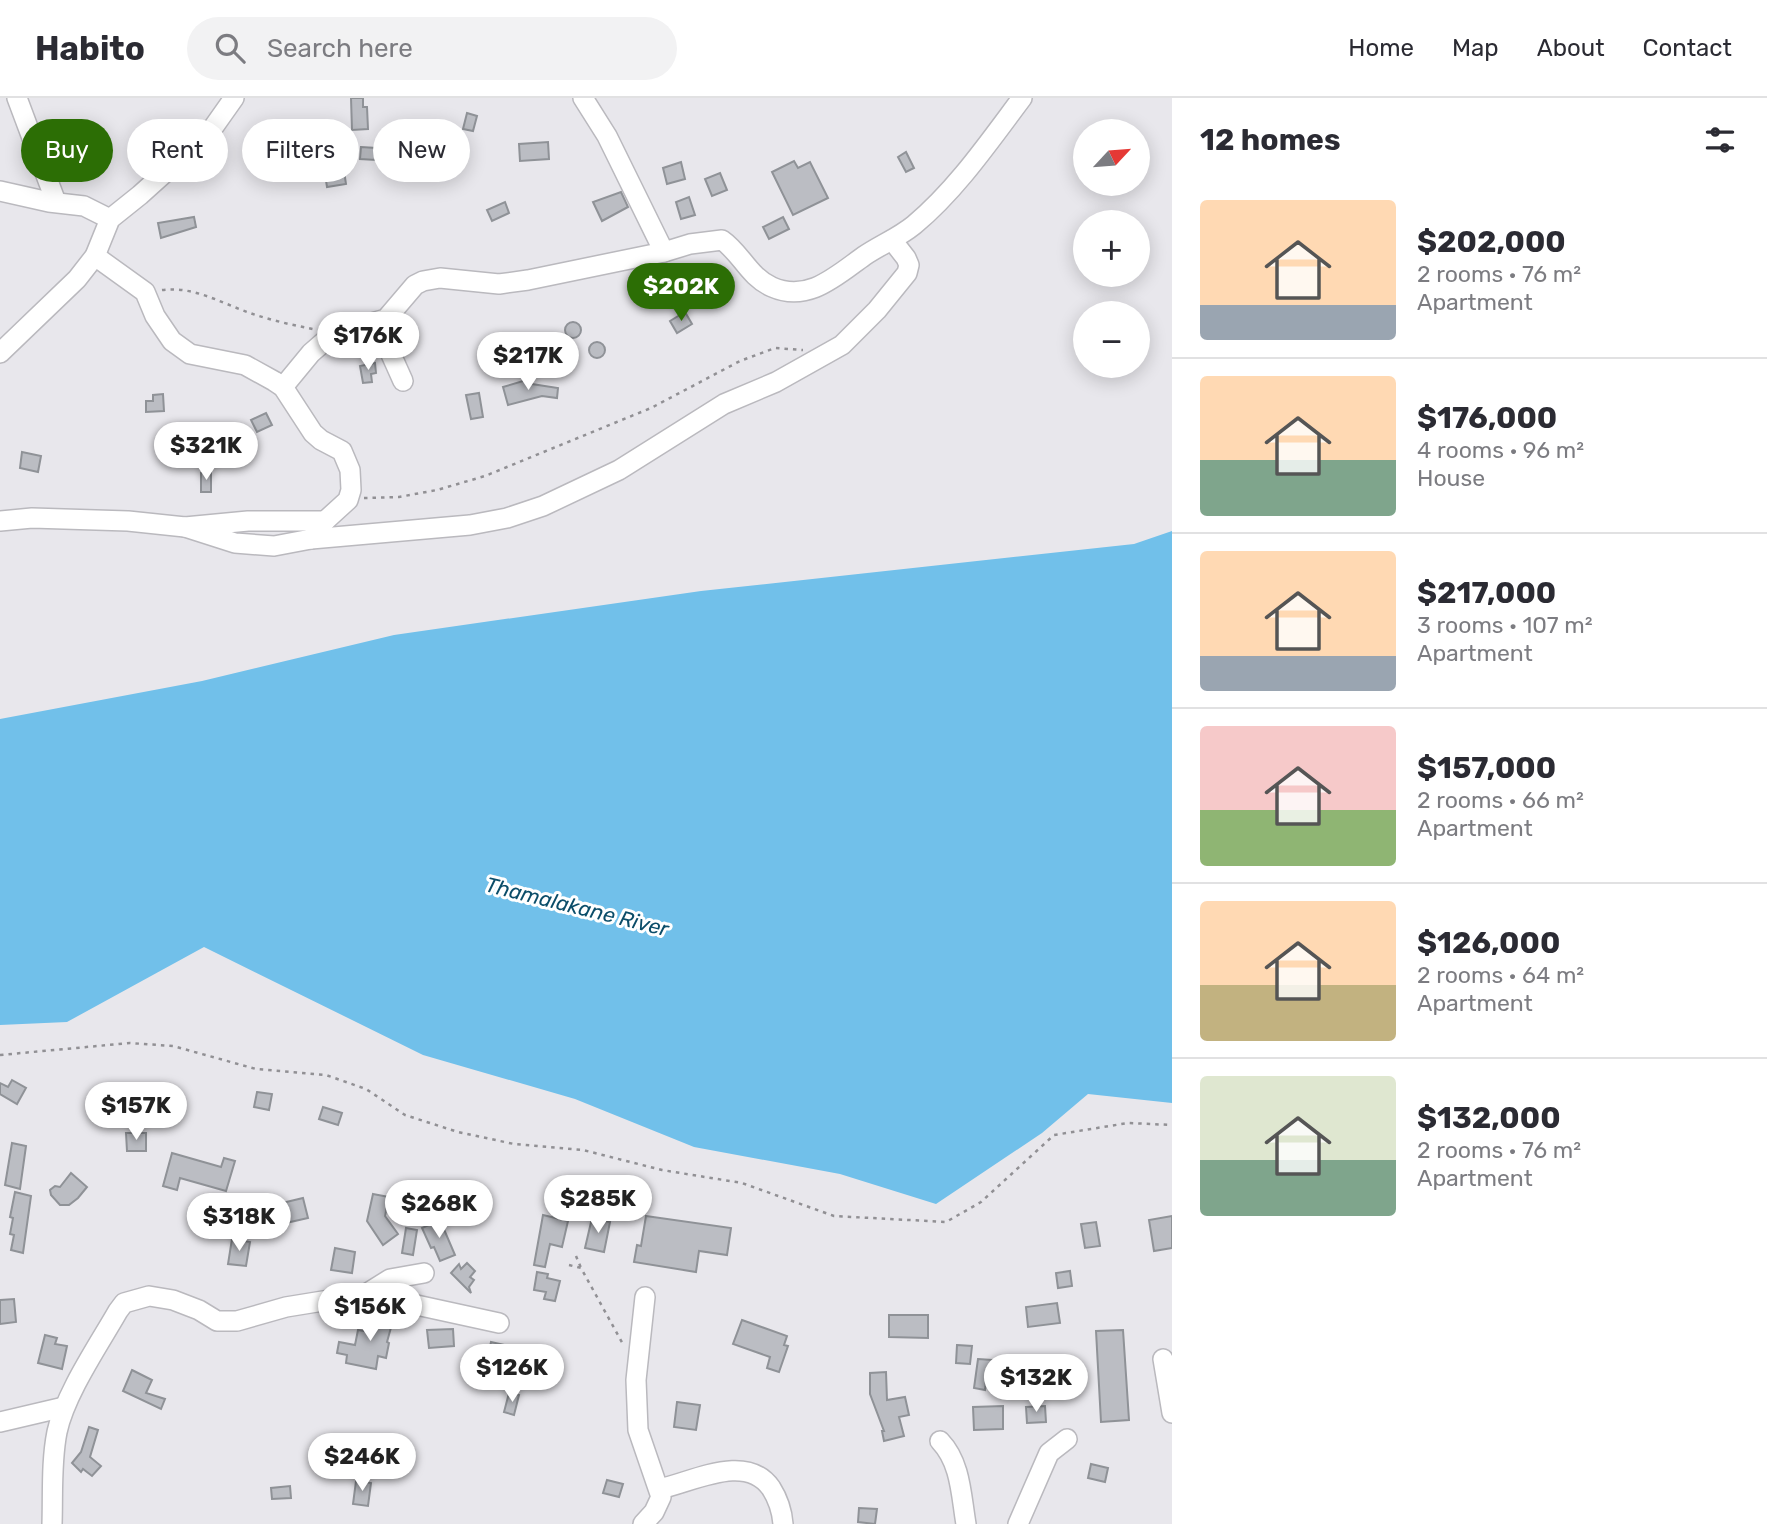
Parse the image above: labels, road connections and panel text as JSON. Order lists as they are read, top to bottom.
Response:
{
  "water": ["Thamalakane River"],
  "north": "top right",
  "page": {
    "header": "Habito",
    "search": "Search here",
    "nav": [
      "Home",
      "Map",
      "About",
      "Contact"
    ],
    "heading": "12 homes",
    "map_buttons": ["+", "−"],
    "chip": [
      "Buy",
      "Rent",
      "Filters",
      "New"
    ],
    "list": [
      {
        "name": "$202,000",
        "note": "2 rooms · 76 m² · Apartment"
      },
      {
        "name": "$176,000",
        "note": "4 rooms · 96 m² · House"
      },
      {
        "name": "$217,000",
        "note": "3 rooms · 107 m² · Apartment"
      },
      {
        "name": "$157,000",
        "note": "2 rooms · 66 m² · Apartment"
      },
      {
        "name": "$126,000",
        "note": "2 rooms · 64 m² · Apartment"
      },
      {
        "name": "$132,000",
        "note": "2 rooms · 76 m² · Apartment"
      }
    ],
    "price": [
      "$202K",
      "$176K",
      "$217K",
      "$321K",
      "$157K",
      "$285K",
      "$268K",
      "$318K",
      "$156K",
      "$126K",
      "$132K",
      "$246K"
    ]
  }
}
